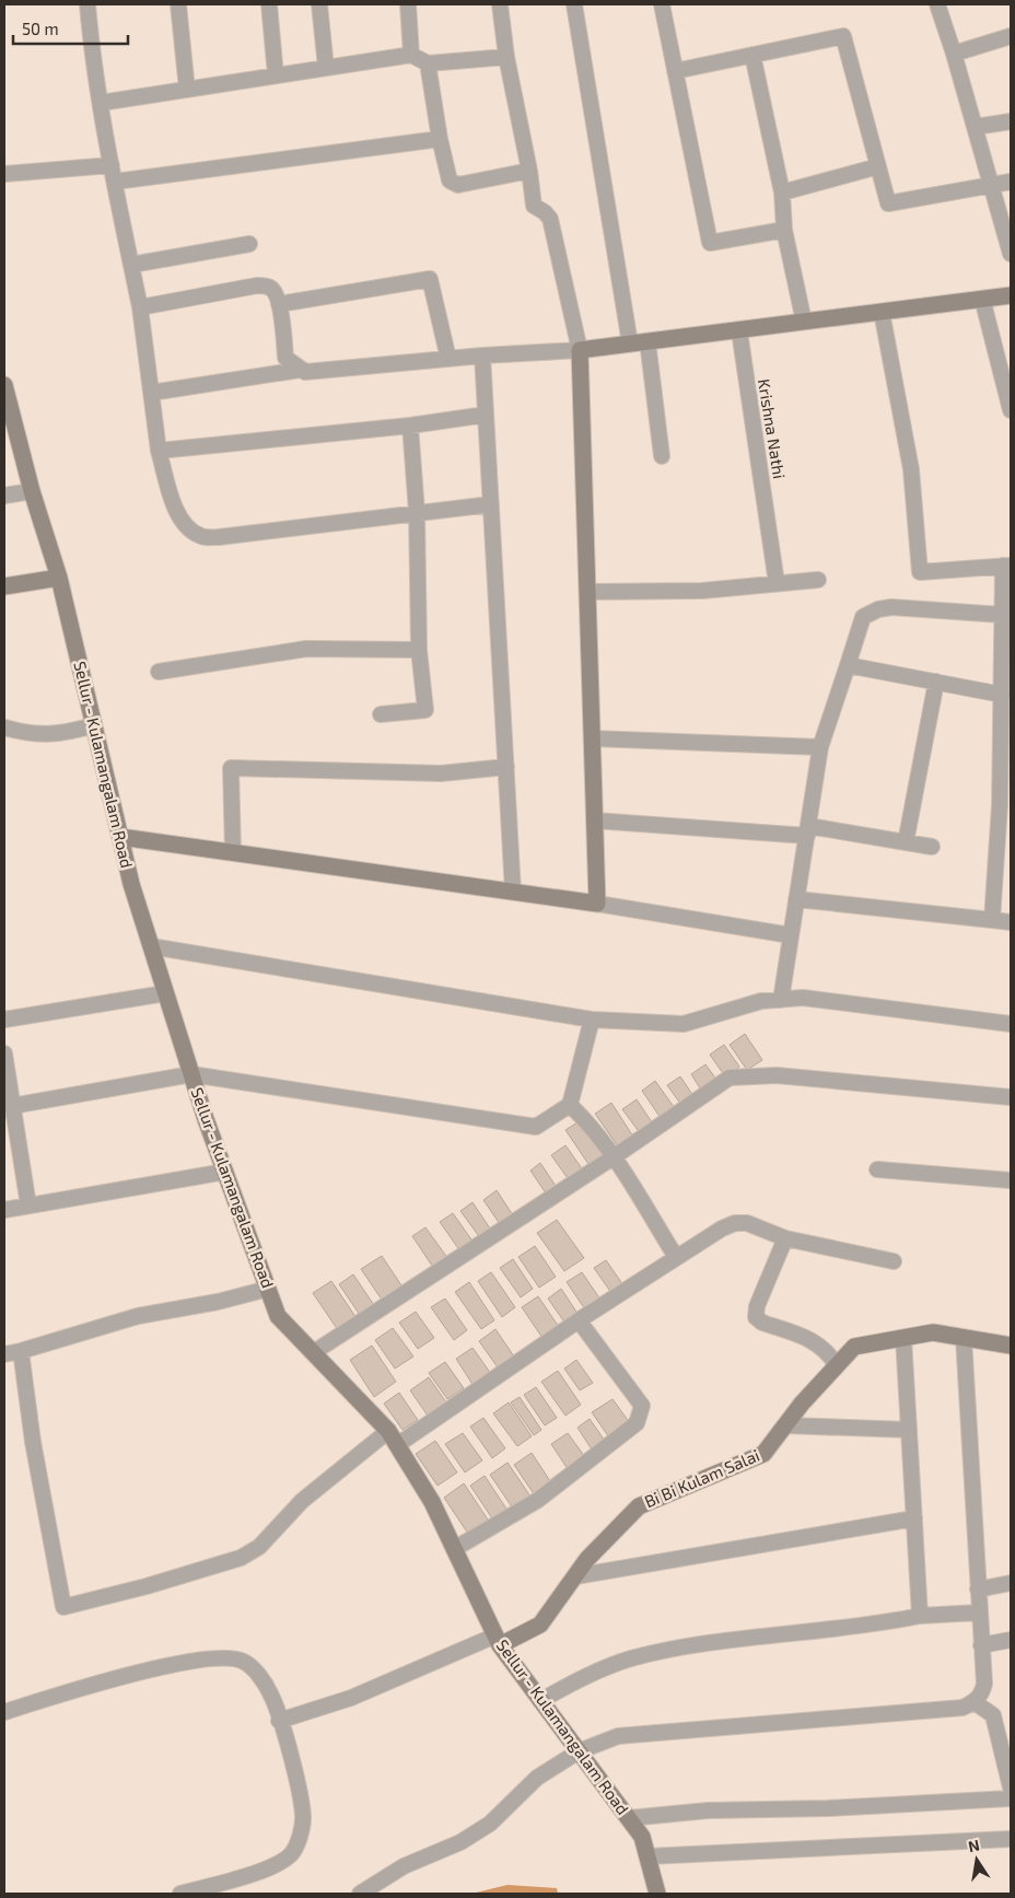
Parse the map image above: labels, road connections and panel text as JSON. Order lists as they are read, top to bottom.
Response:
{
  "streets": {
    "street": ["Krishna Nathi", "Sellur - Kulamangalam Road", "Bi Bi Kulam Salai"]
  },
  "crossings": [
    ["Sellur - Kulamangalam Road", "Bi Bi Kulam Salai"]
  ],
  "scale_bar": "50 m",
  "north": "top"
}
